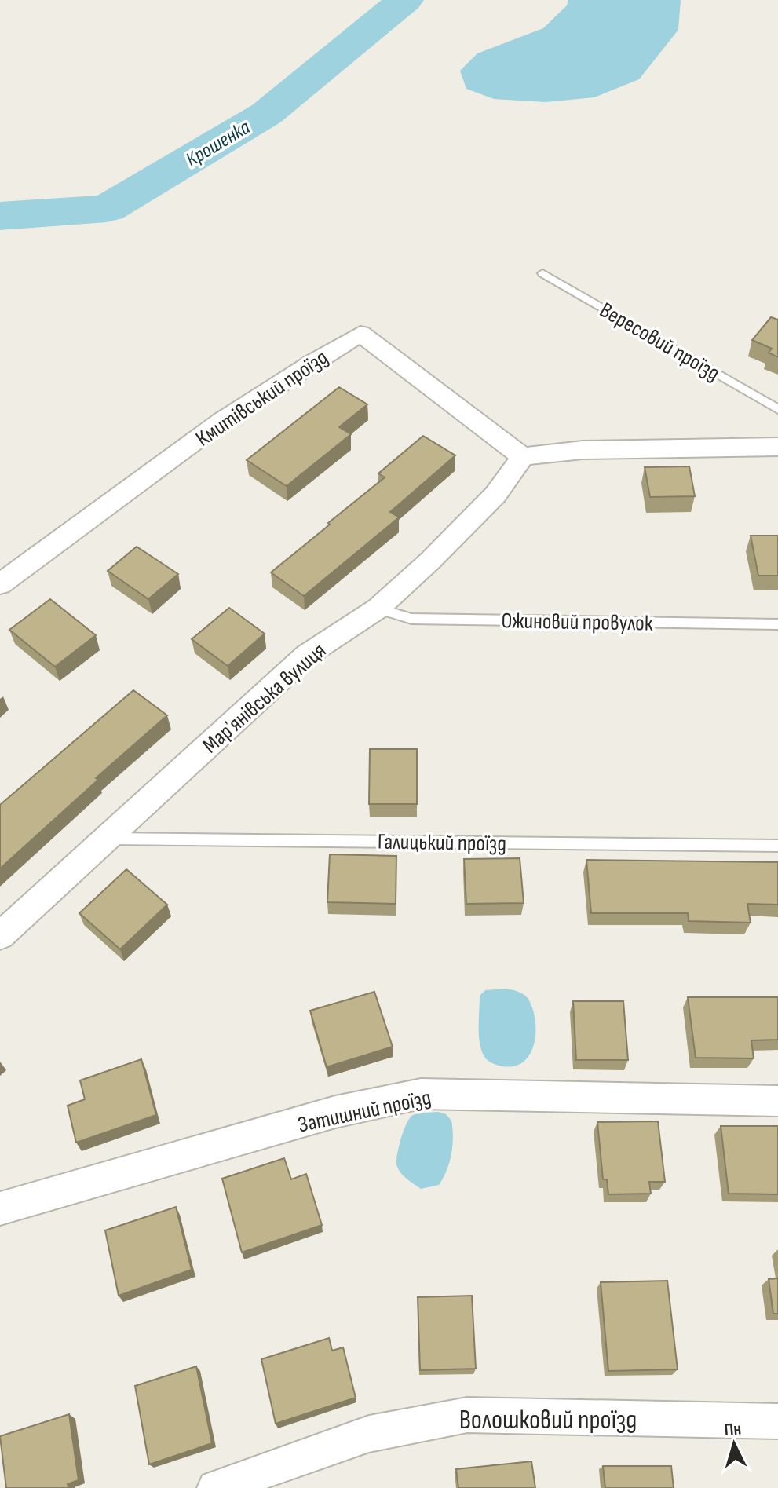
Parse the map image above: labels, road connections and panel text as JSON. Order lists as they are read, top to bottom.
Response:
{
  "streets": {
    "street": [
      "Кмитівський проїзд",
      "Марʼянівська вулиця",
      "Затишний проїзд",
      "Волошковий проїзд"
    ],
    "lane": ["Вересовий проїзд", "Ожиновий провулок", "Галицький проїзд"]
  },
  "crossings": [
    ["Кмитівський проїзд", "Марʼянівська вулиця"],
    ["Ожиновий провулок", "Марʼянівська вулиця"],
    ["Марʼянівська вулиця", "Галицький проїзд"]
  ],
  "water": ["Крошенка"],
  "north": "top"
}
